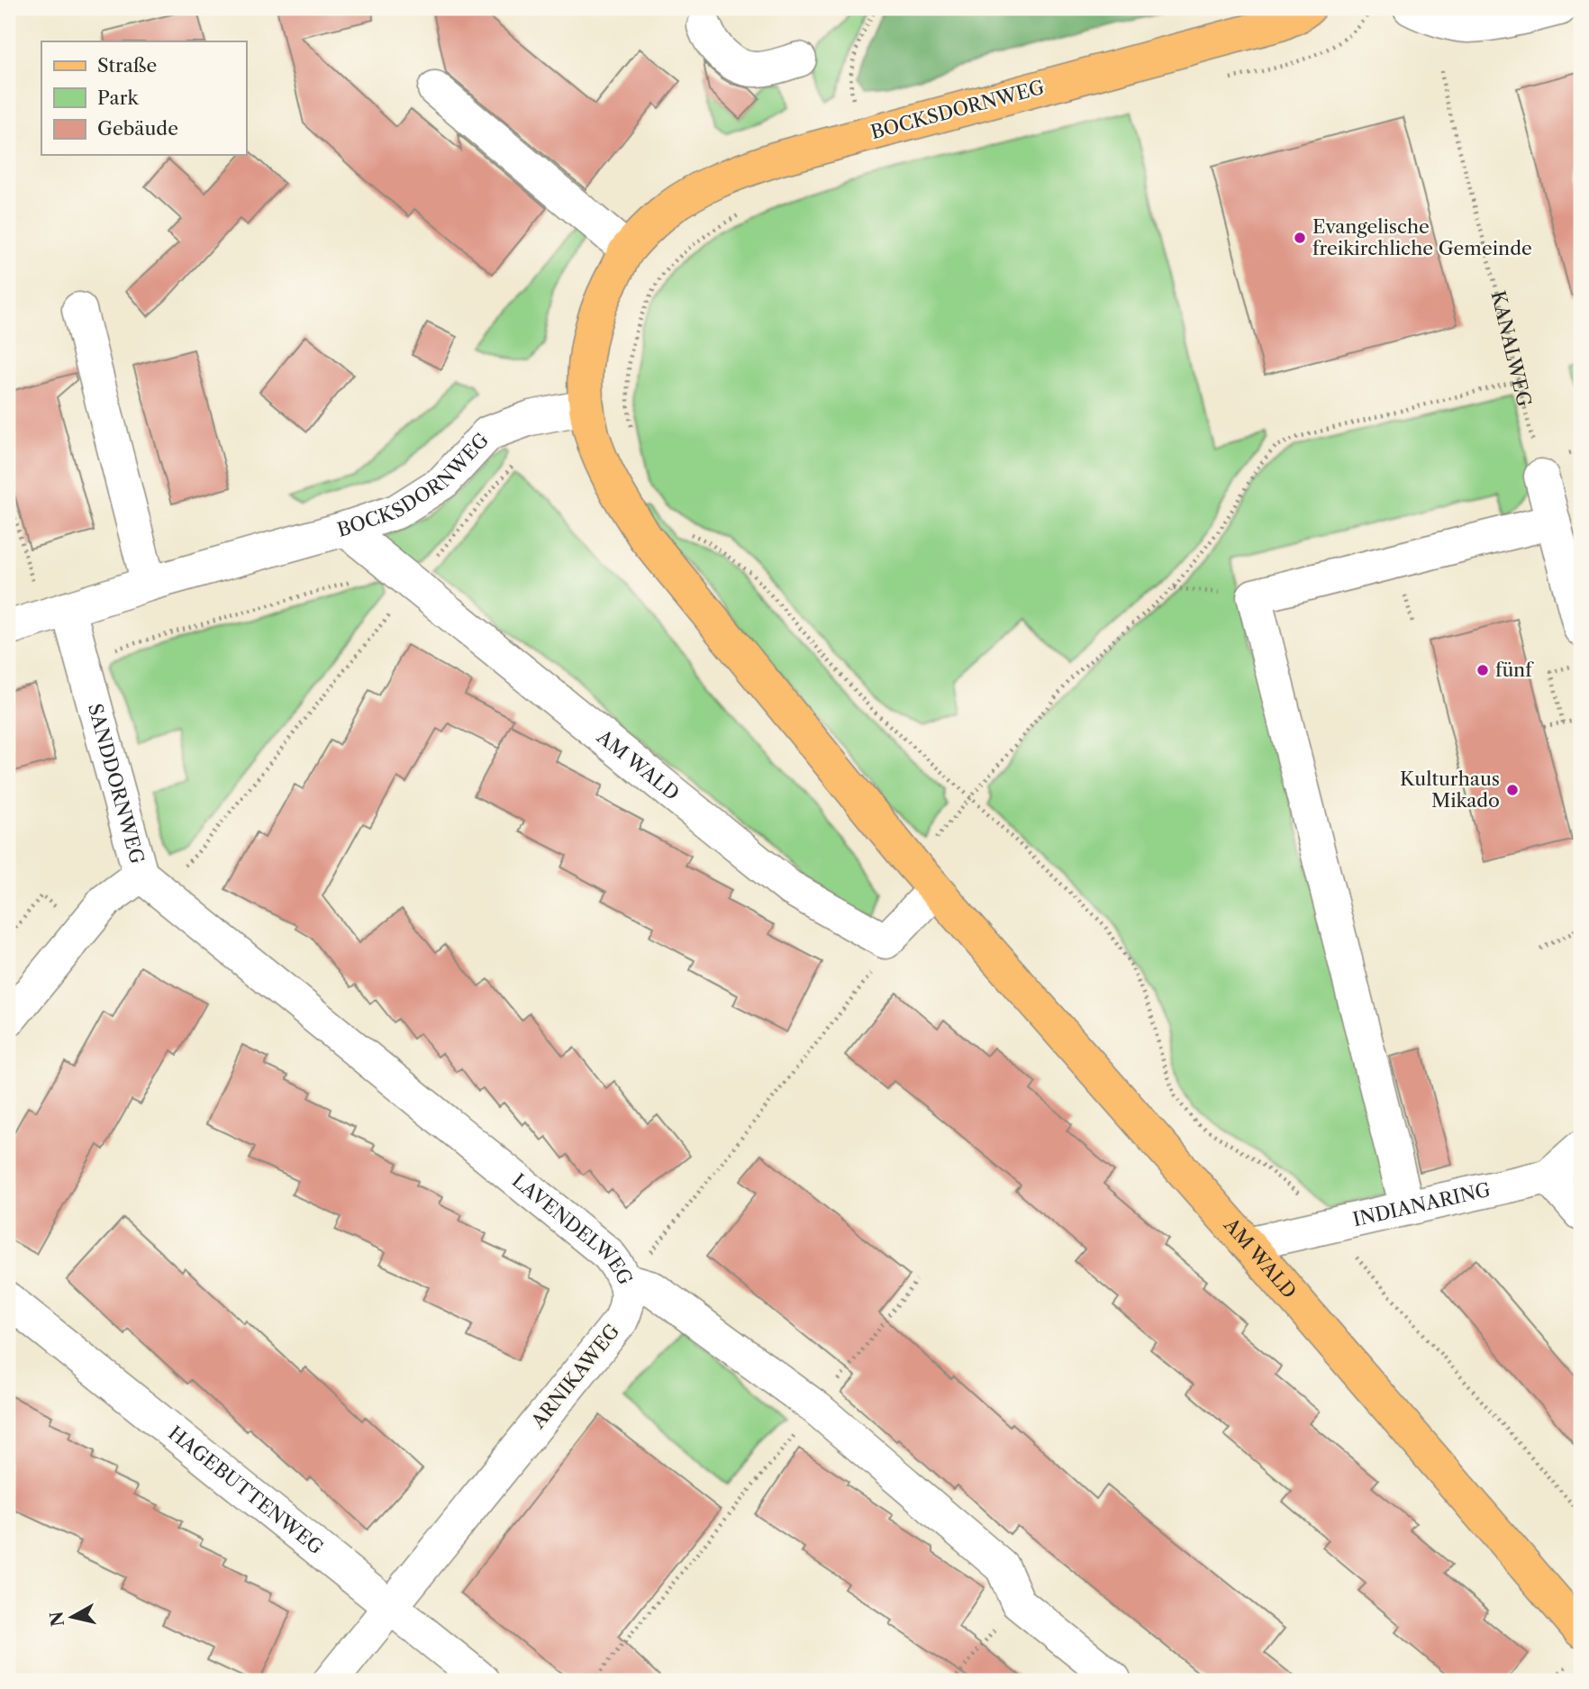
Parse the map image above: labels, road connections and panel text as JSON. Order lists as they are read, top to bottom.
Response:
{
  "streets": {
    "main road": ["BOCKSDORNWEG", "AM WALD"],
    "street": [
      "SANDDORNWEG",
      "INDIANARING",
      "LAVENDELWEG",
      "ARNIKAWEG",
      "HAGEBUTTENWEG"
    ],
    "path": ["KANALWEG"]
  },
  "crossings": [
    ["BOCKSDORNWEG", "AM WALD"],
    ["BOCKSDORNWEG", "SANDDORNWEG"],
    ["AM WALD", "INDIANARING"],
    ["SANDDORNWEG", "LAVENDELWEG"],
    ["LAVENDELWEG", "ARNIKAWEG"],
    ["ARNIKAWEG", "HAGEBUTTENWEG"]
  ],
  "places": ["Evangelische freikirchliche Gemeinde", "fünf", "Kulturhaus Mikado"],
  "legend": ["Straße", "Park", "Gebäude"],
  "north": "left"
}
